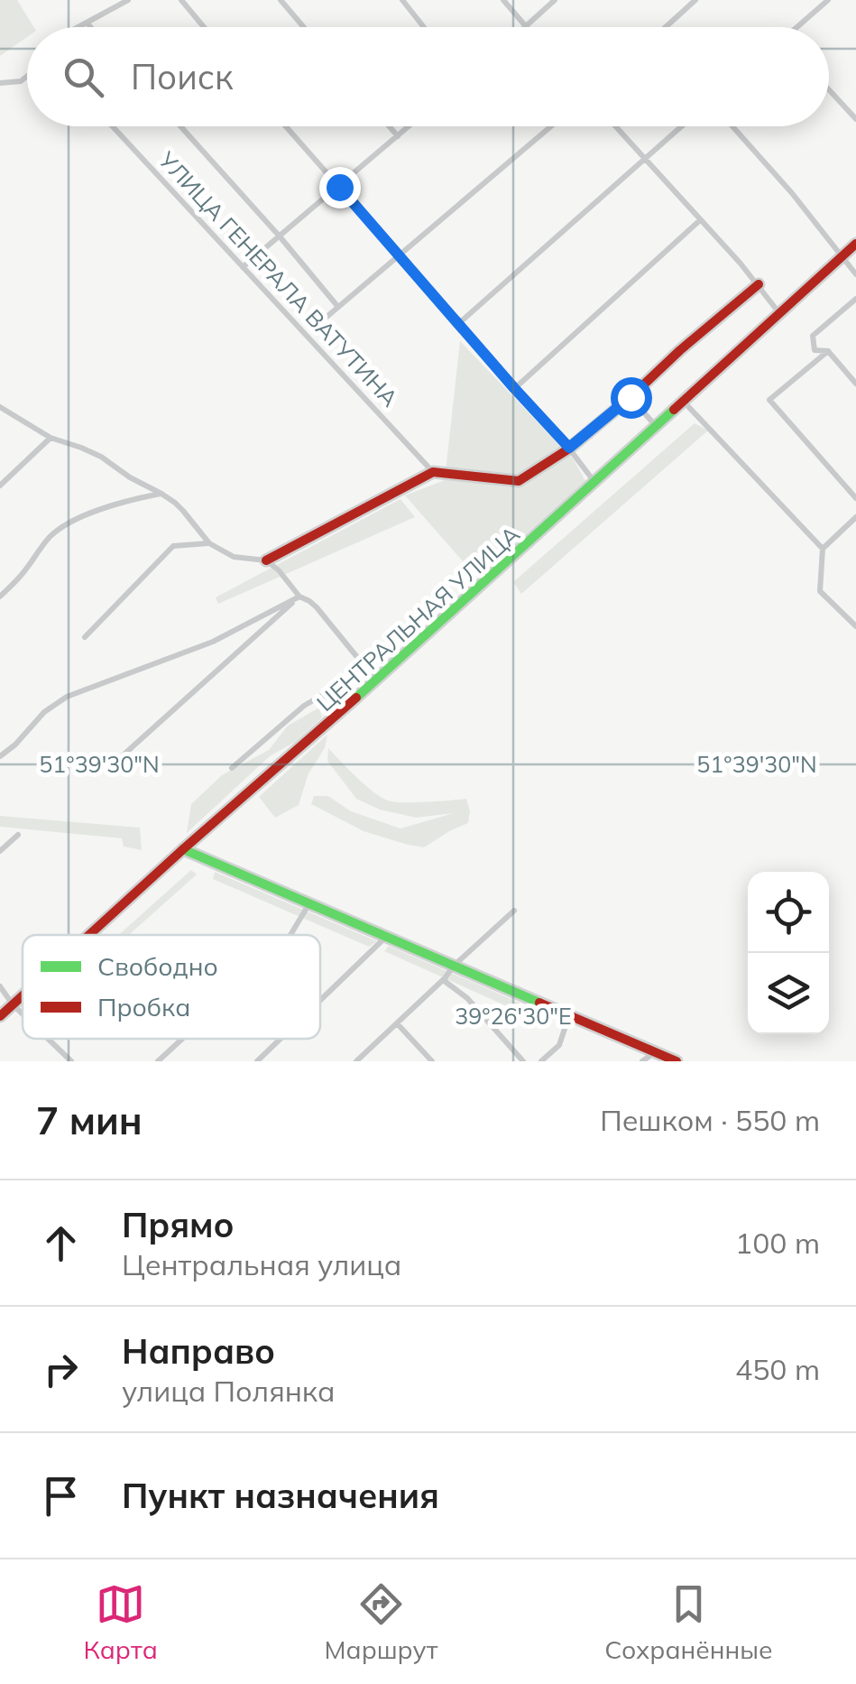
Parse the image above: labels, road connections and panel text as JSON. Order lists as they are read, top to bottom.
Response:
{
  "streets": {
    "main road": ["ЦЕНТРАЛЬНАЯ УЛИЦА"],
    "street": ["УЛИЦА ГЕНЕРАЛА ВАТУТИНА"]
  },
  "legend": ["Свободно", "Пробка"],
  "page": {
    "search": "Поиск",
    "heading": ["7 мин", "Пешком · 550 m"],
    "list": [
      ["Прямо", "Центральная улица", "100 m"],
      ["Направо", "улица Полянка", "450 m"],
      "Пункт назначения"
    ],
    "nav": ["Карта", "Маршрут", "Сохранённые"]
  },
  "coordinates": ["51°39'30\"N", "39°26'30\"E"]
}
